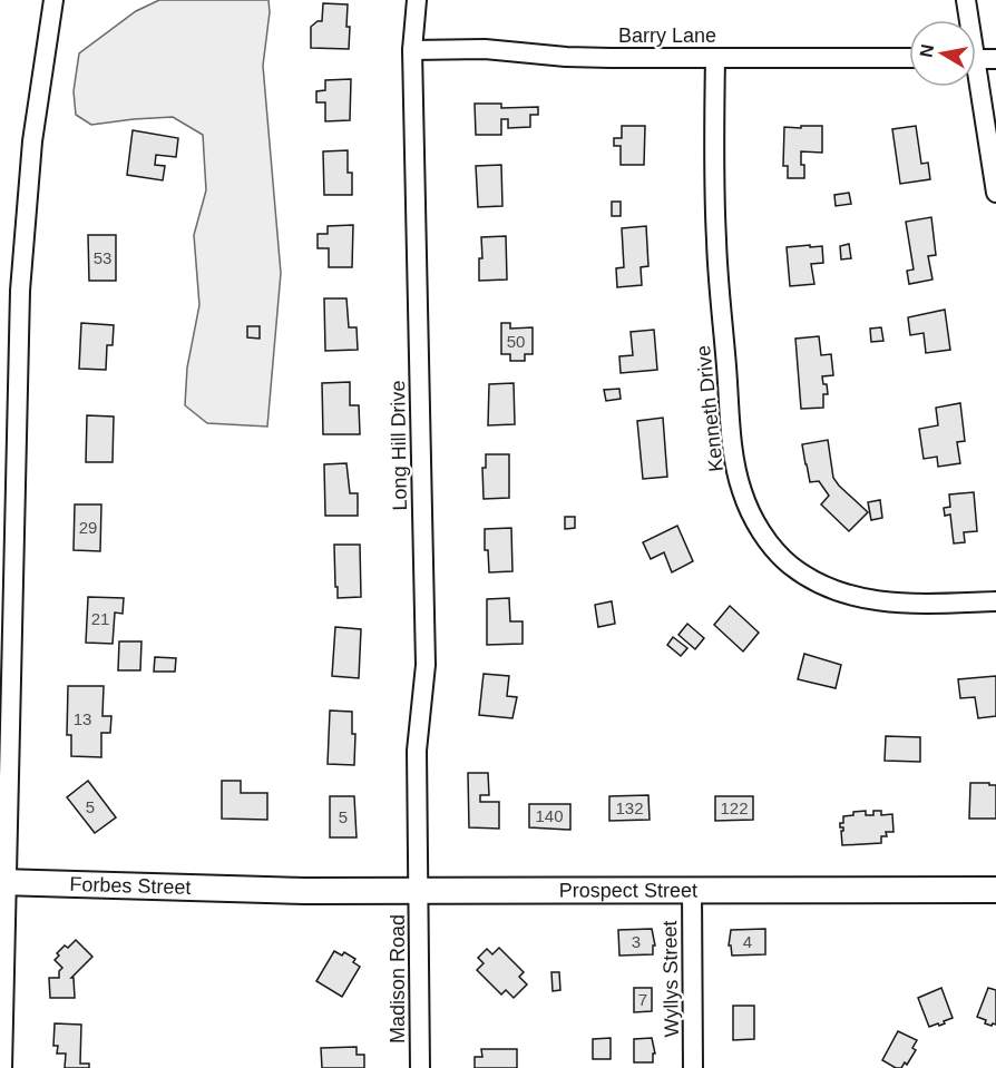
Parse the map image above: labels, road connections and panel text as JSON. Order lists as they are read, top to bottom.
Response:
{
  "streets": {
    "main road": ["Forbes Street", "Prospect Street"],
    "street": [
      "Barry Lane",
      "Kenneth Drive",
      "Long Hill Drive",
      "Madison Road",
      "Wyllys Street"
    ]
  },
  "crossings": [
    ["Barry Lane", "Kenneth Drive"],
    ["Barry Lane", "Long Hill Drive"],
    ["Long Hill Drive", "Prospect Street"],
    ["Long Hill Drive", "Madison Road"],
    ["Forbes Street", "Prospect Street"],
    ["Prospect Street", "Madison Road"],
    ["Prospect Street", "Wyllys Street"]
  ],
  "house_numbers": [
    "53",
    "50",
    "29",
    "21",
    "13",
    "5",
    "132",
    "122",
    "140",
    "5",
    "3",
    "4",
    "7"
  ],
  "north": "left"
}
